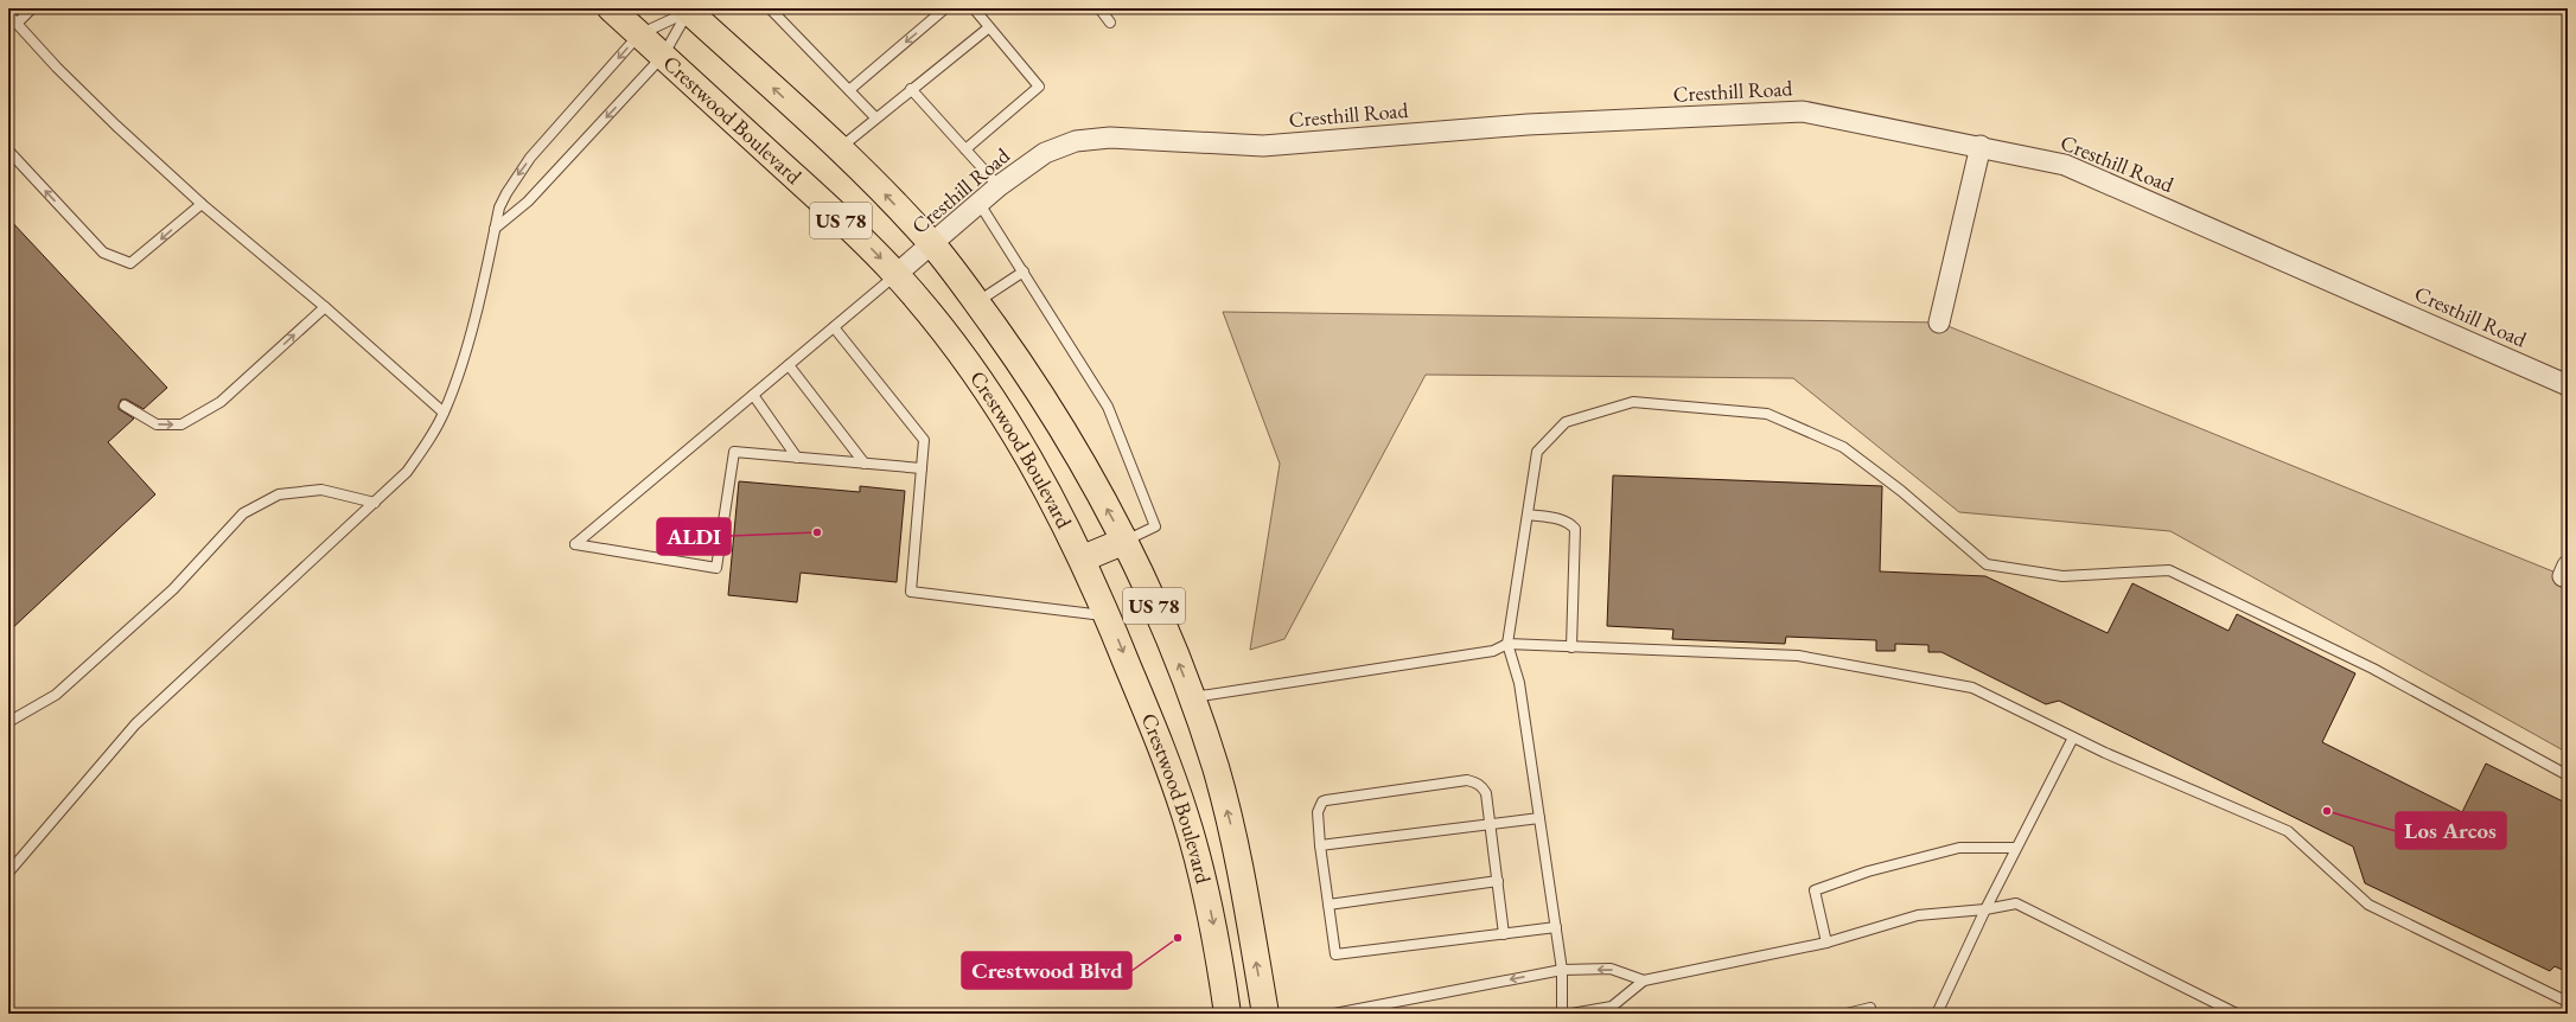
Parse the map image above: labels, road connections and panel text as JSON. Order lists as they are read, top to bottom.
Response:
{
  "streets": {
    "main road": ["Crestwood Boulevard", "US 78"],
    "street": ["Cresthill Road"]
  },
  "crossings": [
    ["Cresthill Road", "Crestwood Boulevard"]
  ],
  "places": ["ALDI", "Los Arcos", "Crestwood Blvd"]
}
